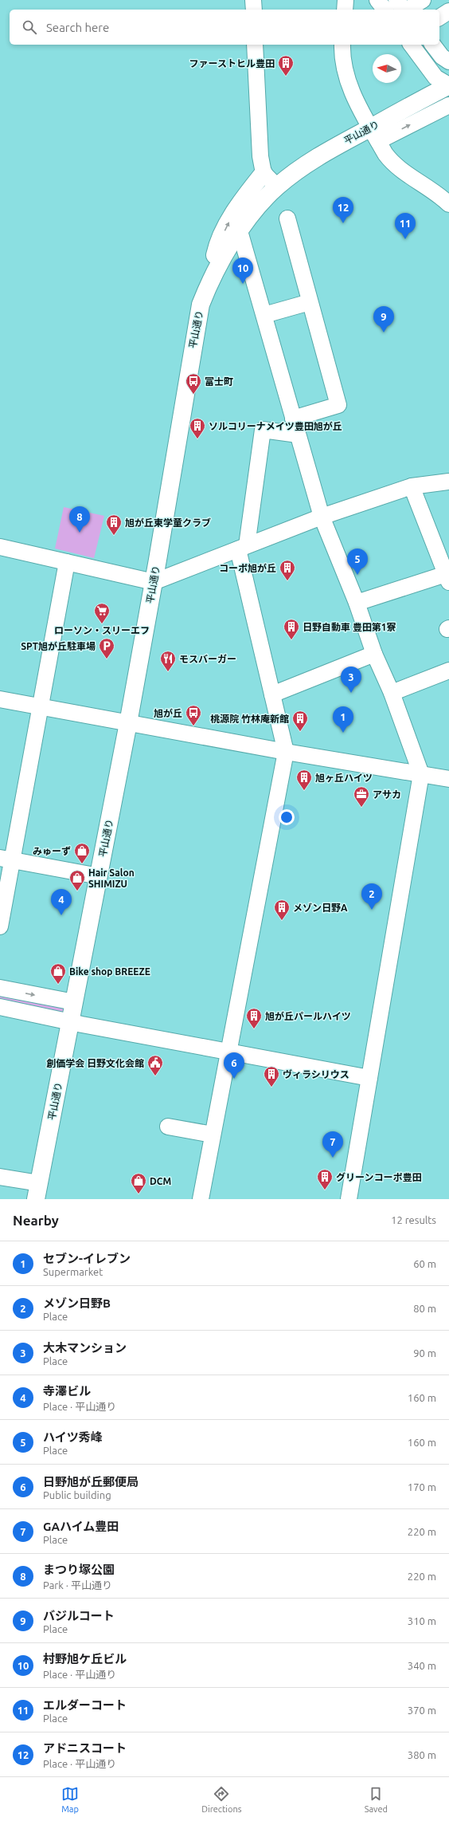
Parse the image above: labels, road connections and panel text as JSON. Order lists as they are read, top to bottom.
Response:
{
  "streets": {
    "main road": ["平山通り"]
  },
  "places": {
    "building": [
      "ファーストヒル豊田",
      "ソルコリーナメイツ豊田旭が丘",
      "旭が丘東学童クラブ",
      "コーポ旭が丘",
      "日野自動車 豊田第1寮",
      "桃源院 竹林庵新館",
      "旭ヶ丘ハイツ",
      "メゾン日野A",
      "旭が丘パールハイツ",
      "ヴィラシリウス",
      "グリーンコーポ豊田"
    ],
    "bus stop": ["富士町", "旭が丘"],
    "supermarket": ["ローソン・スリーエフ"],
    "parking": ["SPT旭が丘駐車場"],
    "restaurant": ["モスバーガー"],
    "office": ["アサカ"],
    "shop": [
      "みゅーず",
      "Hair Salon SHIMIZU",
      "Bike shop BREEZE",
      "DCM"
    ],
    "public building": ["創価学会 日野文化会館"]
  },
  "north": "left",
  "page": {
    "search": "Search here",
    "pins": [
      "12",
      "11",
      "10",
      "9",
      "8",
      "5",
      "3",
      "1",
      "2",
      "4",
      "6",
      "7"
    ],
    "heading": ["Nearby", "12 results"],
    "list": [
      {
        "mark": "1",
        "name": "セブン-イレブン",
        "note": "Supermarket",
        "value": "60 m"
      },
      {
        "mark": "2",
        "name": "メゾン日野B",
        "note": "Place",
        "value": "80 m"
      },
      {
        "mark": "3",
        "name": "大木マンション",
        "note": "Place",
        "value": "90 m"
      },
      {
        "mark": "4",
        "name": "寺澤ビル",
        "note": "Place · 平山通り",
        "value": "160 m"
      },
      {
        "mark": "5",
        "name": "ハイツ秀峰",
        "note": "Place",
        "value": "160 m"
      },
      {
        "mark": "6",
        "name": "日野旭が丘郵便局",
        "note": "Public building",
        "value": "170 m"
      },
      {
        "mark": "7",
        "name": "GAハイム豊田",
        "note": "Place",
        "value": "220 m"
      },
      {
        "mark": "8",
        "name": "まつり塚公園",
        "note": "Park · 平山通り",
        "value": "220 m"
      },
      {
        "mark": "9",
        "name": "バジルコート",
        "note": "Place",
        "value": "310 m"
      },
      {
        "mark": "10",
        "name": "村野旭ケ丘ビル",
        "note": "Place · 平山通り",
        "value": "340 m"
      },
      {
        "mark": "11",
        "name": "エルダーコート",
        "note": "Place",
        "value": "370 m"
      },
      {
        "mark": "12",
        "name": "アドニスコート",
        "note": "Place · 平山通り",
        "value": "380 m"
      }
    ],
    "nav": ["Map", "Directions", "Saved"]
  }
}
